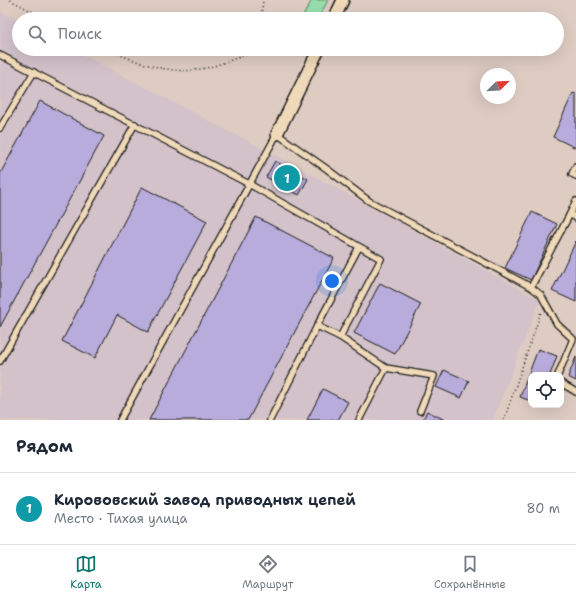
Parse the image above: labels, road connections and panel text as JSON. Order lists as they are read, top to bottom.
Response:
{
  "north": "top right",
  "page": {
    "search": "Поиск",
    "pins": "1",
    "heading": "Рядом",
    "list": [
      {
        "mark": "1",
        "name": "Кирововский завод приводных цепей",
        "note": "Место · Тихая улица",
        "value": "80 m"
      }
    ],
    "nav": ["Карта", "Маршрут", "Сохранённые"]
  }
}
